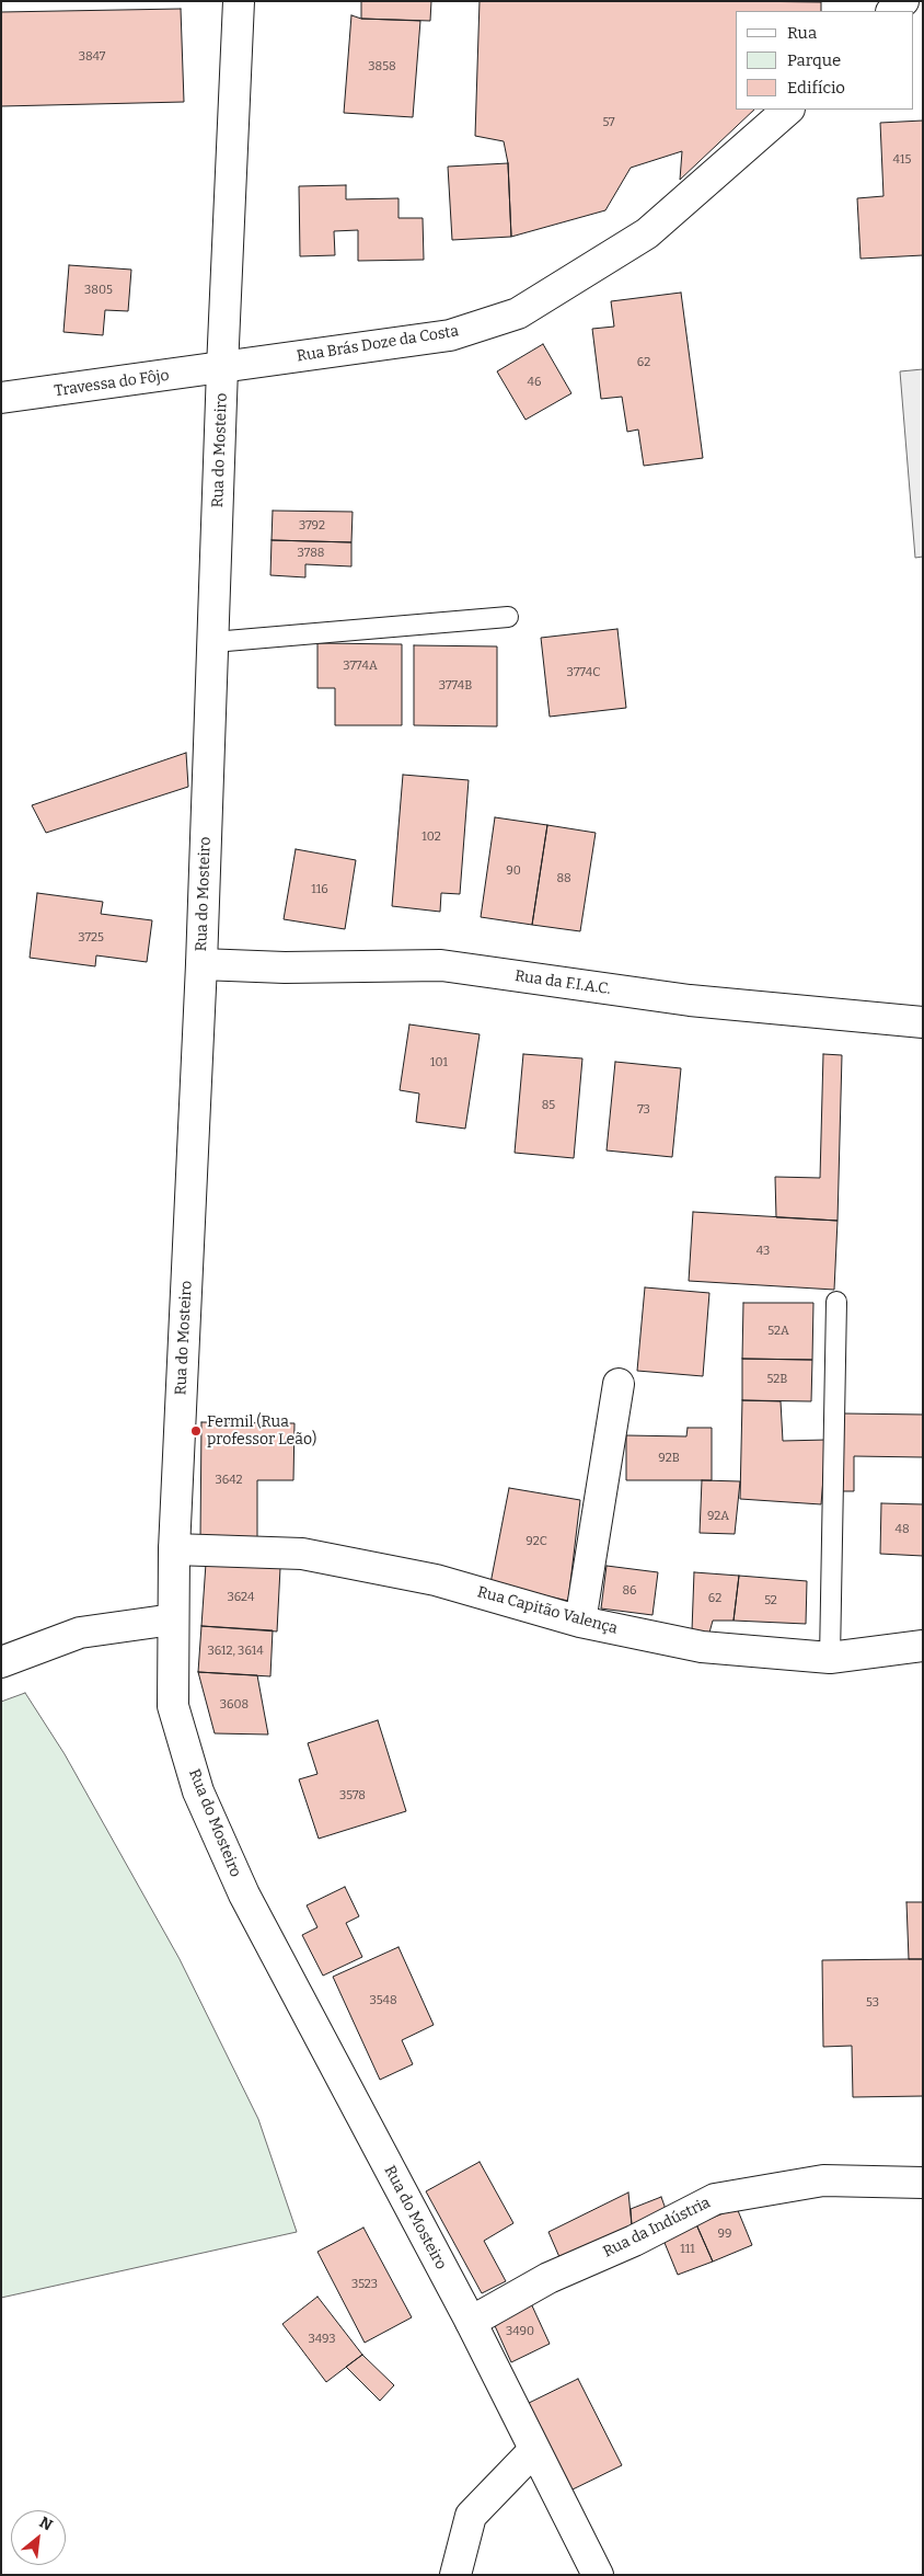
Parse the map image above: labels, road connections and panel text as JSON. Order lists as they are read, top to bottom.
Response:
{
  "streets": {
    "street": [
      "Rua Brás Doze da Costa",
      "Travessa do Fôjo",
      "Rua do Mosteiro",
      "Rua da F.I.A.C.",
      "Rua Capitão Valença",
      "Rua da Indústria"
    ]
  },
  "crossings": [
    ["Rua Brás Doze da Costa", "Travessa do Fôjo"],
    ["Rua Brás Doze da Costa", "Rua do Mosteiro"],
    ["Travessa do Fôjo", "Rua do Mosteiro"],
    ["Rua do Mosteiro", "Rua da F.I.A.C."],
    ["Rua do Mosteiro", "Rua Capitão Valença"],
    ["Rua do Mosteiro", "Rua da Indústria"]
  ],
  "places": ["Fermil (Rua professor Leão)"],
  "house_numbers": [
    "3847",
    "3858",
    "57",
    "415",
    "3805",
    "62",
    "46",
    "3792",
    "3788",
    "3774A",
    "3774C",
    "3774B",
    "102",
    "90",
    "88",
    "116",
    "3725",
    "101",
    "85",
    "73",
    "43",
    "52A",
    "52B",
    "92B",
    "3642",
    "92A",
    "48",
    "92C",
    "86",
    "3624",
    "62",
    "52",
    "3612, 3614",
    "3608",
    "3578",
    "3548",
    "53",
    "99",
    "111",
    "3523",
    "3490",
    "3493"
  ],
  "legend": ["Rua", "Parque", "Edifício"],
  "north": "top right"
}
